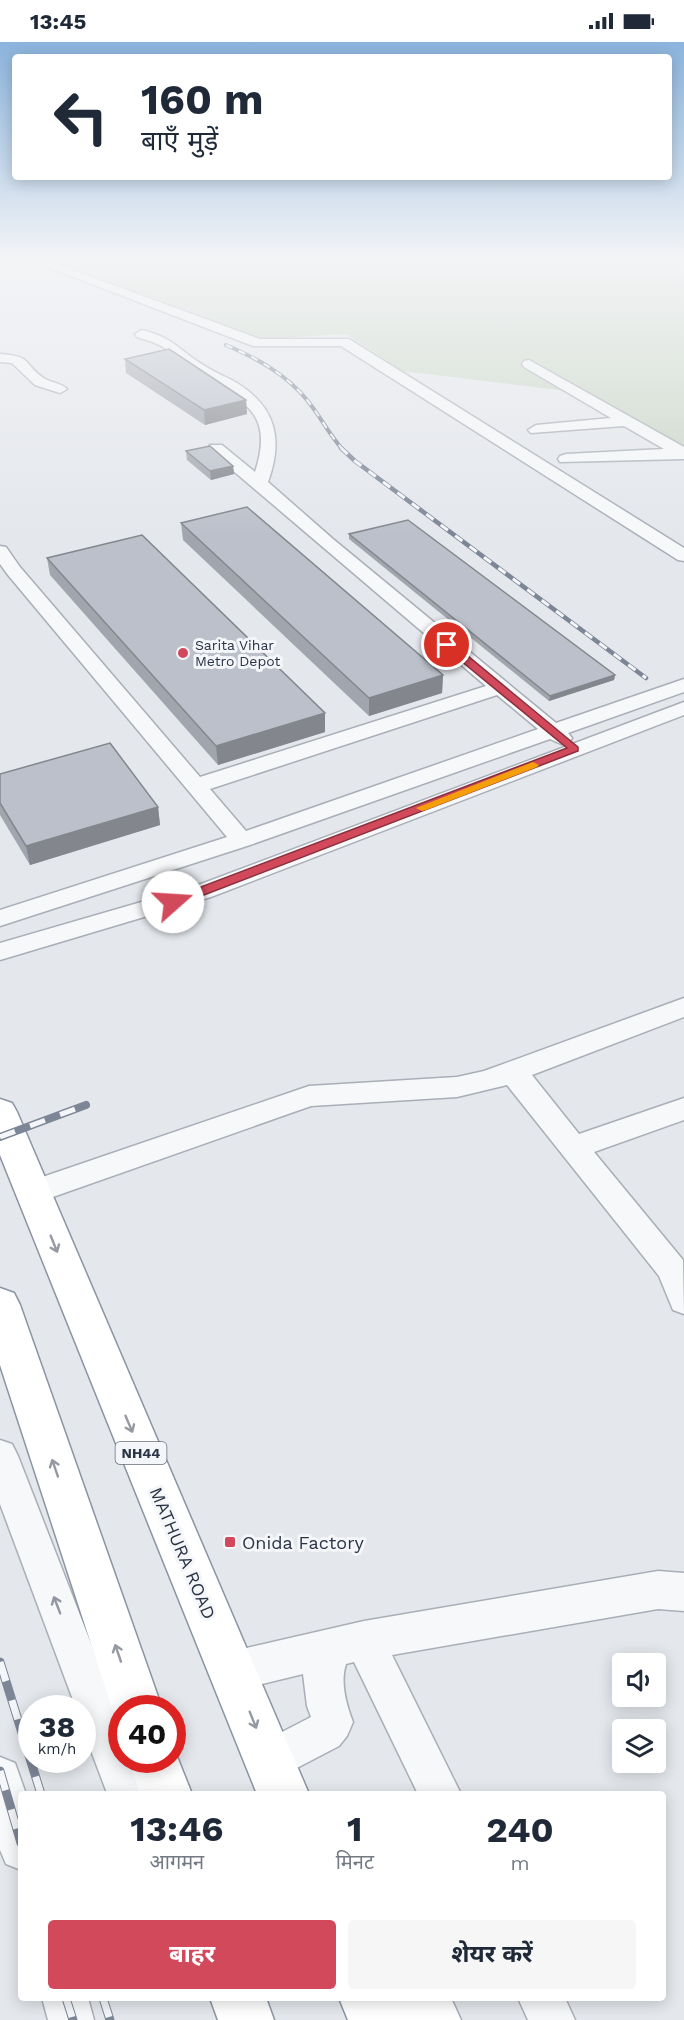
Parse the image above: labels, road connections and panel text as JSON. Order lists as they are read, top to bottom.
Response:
{
  "streets": {
    "main road": ["NH44", "MATHURA ROAD"]
  },
  "places": {
    "other": ["Sarita Vihar Metro Depot"],
    "transit": ["Onida Factory"]
  },
  "page": {
    "status": "13:45",
    "turn": ["160 m", "बाएँ मुड़ें"],
    "speed": "38 km/h",
    "limit": "40",
    "eta": [
      "13:46",
      "आगमन",
      "1",
      "मिनट",
      "240",
      "m"
    ],
    "buttons": ["बाहर", "शेयर करें"]
  }
}
